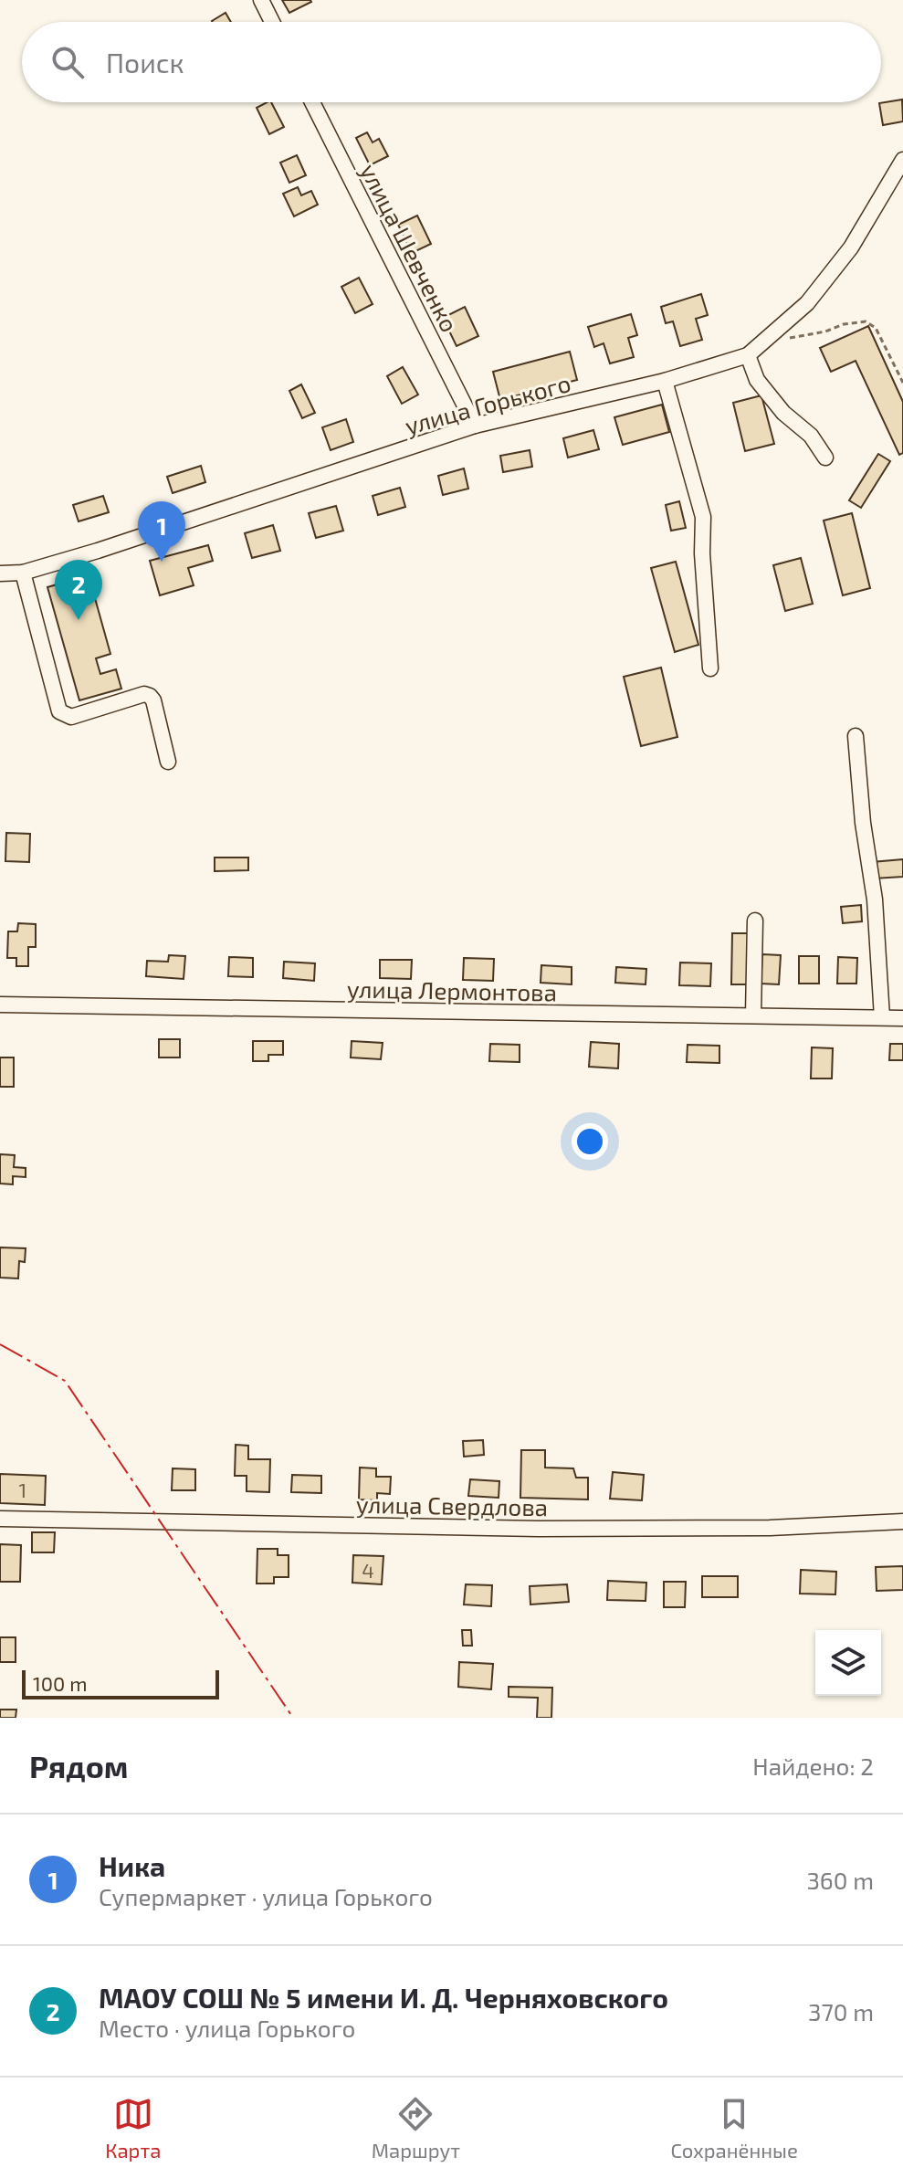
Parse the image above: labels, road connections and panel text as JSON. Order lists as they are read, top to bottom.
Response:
{
  "streets": {
    "street": [
      "улица Шевченко",
      "улица Горького",
      "улица Лермонтова",
      "улица Свердлова"
    ]
  },
  "crossings": [
    ["улица Шевченко", "улица Горького"]
  ],
  "house_numbers": ["1", "4"],
  "scale_bar": "100 m",
  "page": {
    "search": "Поиск",
    "pins": ["1", "2"],
    "scale": "100 m",
    "heading": ["Рядом", "Найдено: 2"],
    "list": [
      {
        "mark": "1",
        "name": "Ника",
        "note": "Супермаркет · улица Горького",
        "value": "360 m"
      },
      {
        "mark": "2",
        "name": "МАОУ СОШ № 5 имени И. Д. Черняховского",
        "note": "Место · улица Горького",
        "value": "370 m"
      }
    ],
    "nav": ["Карта", "Маршрут", "Сохранённые"]
  }
}
